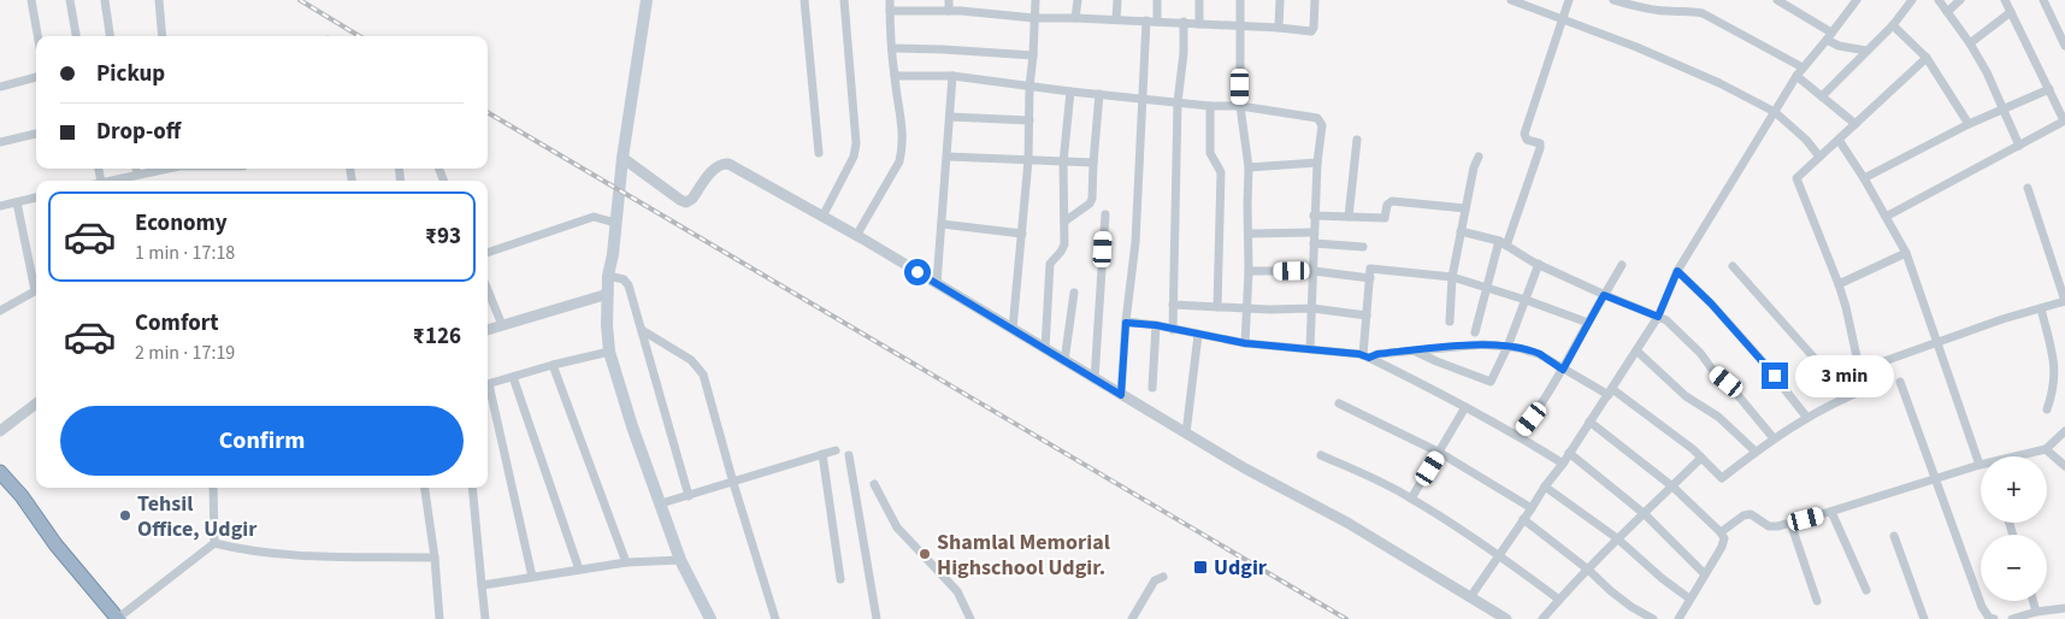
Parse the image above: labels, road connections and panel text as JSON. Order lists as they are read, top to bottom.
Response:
{
  "places": {
    "other": ["Tehsil Office, Udgir", "Shamlal Memorial Highschool Udgir."],
    "transit": ["Udgir"]
  },
  "page": {
    "banner": ["Pickup", "Drop-off"],
    "list": [
      {
        "name": "Economy",
        "note": "1 min · 17:18",
        "value": "₹93"
      },
      {
        "name": "Comfort",
        "note": "2 min · 17:19",
        "value": "₹126"
      }
    ],
    "bubble": "3 min",
    "buttons": "Confirm",
    "map_buttons": ["+", "−"]
  }
}
